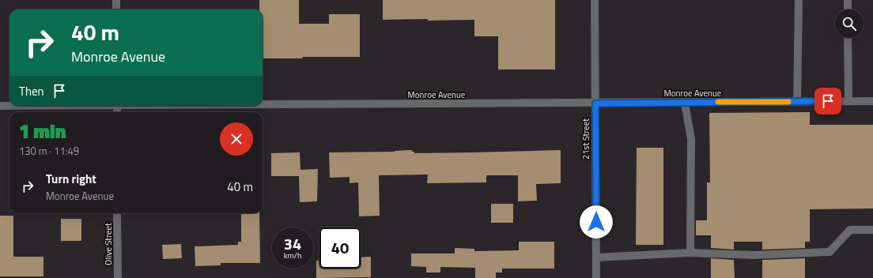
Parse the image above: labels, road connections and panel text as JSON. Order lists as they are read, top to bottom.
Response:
{
  "streets": {
    "street": ["Monroe Avenue", "21st Street", "Olive Street"]
  },
  "crossings": [
    ["Monroe Avenue", "21st Street"]
  ],
  "page": {
    "turn": ["40 m", "Monroe Avenue"],
    "then": "Then",
    "heading": ["1 min", "130 m · 11:49"],
    "list": [
      {
        "name": "Turn right",
        "note": "Monroe Avenue",
        "value": "40 m"
      }
    ],
    "speed": "34 km/h",
    "limit": "40"
  }
}
